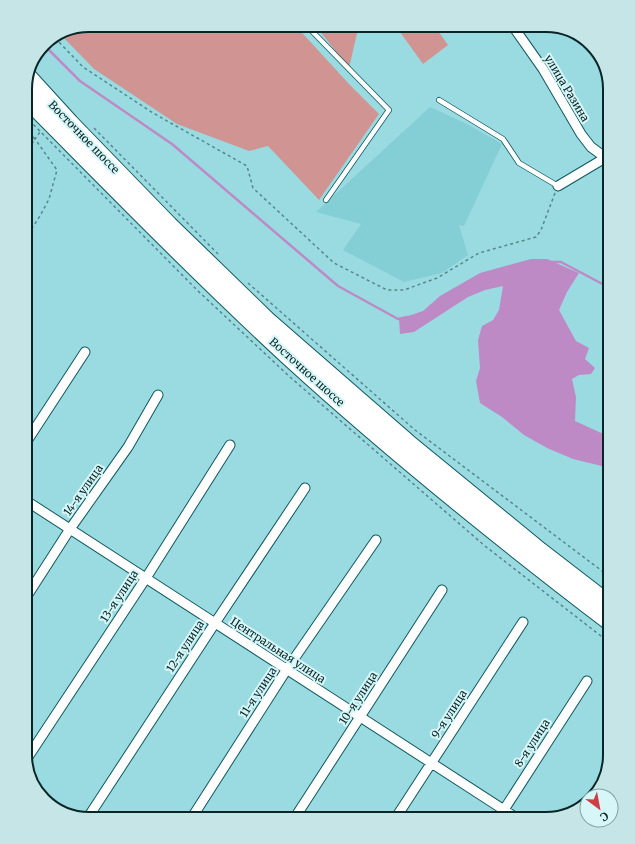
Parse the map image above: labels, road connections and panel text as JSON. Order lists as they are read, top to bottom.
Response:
{
  "streets": {
    "highway": ["Восточное шоссе"],
    "street": [
      "улица Разина",
      "14-я улица",
      "13-я улица",
      "12-я улица",
      "Центральная улица",
      "11-я улица",
      "10-я улица",
      "9-я улица",
      "8-я улица"
    ]
  },
  "crossings": [
    ["14-я улица", "Центральная улица"],
    ["13-я улица", "Центральная улица"],
    ["12-я улица", "Центральная улица"],
    ["Центральная улица", "11-я улица"],
    ["Центральная улица", "10-я улица"],
    ["Центральная улица", "9-я улица"],
    ["Центральная улица", "8-я улица"]
  ],
  "north": "bottom right"
}
